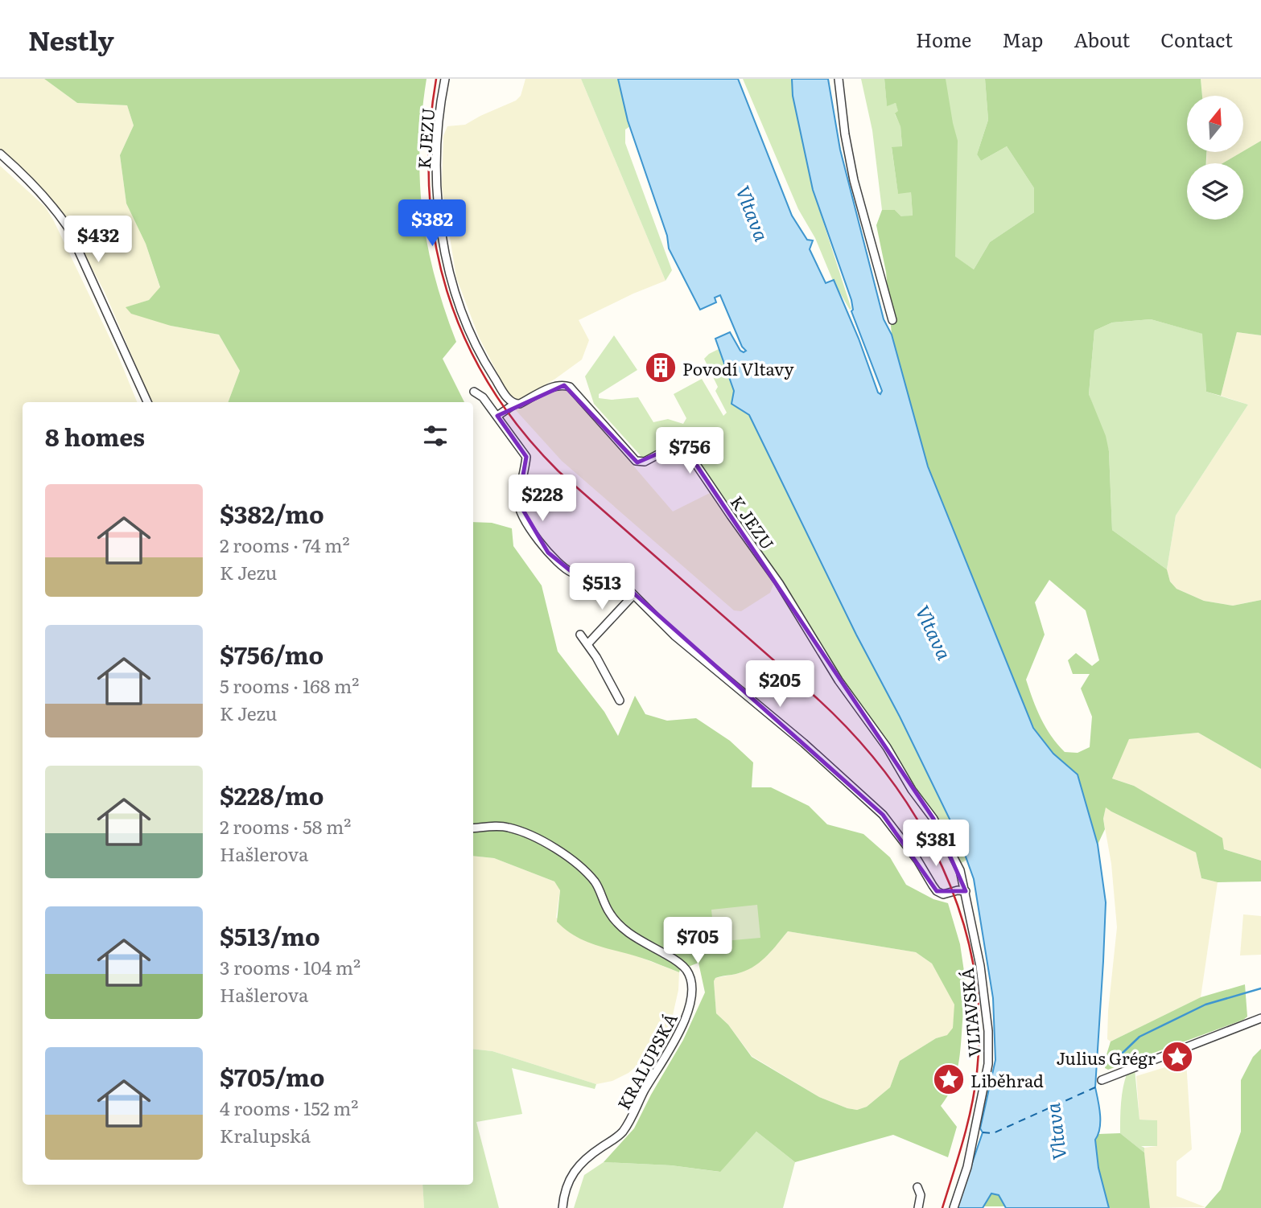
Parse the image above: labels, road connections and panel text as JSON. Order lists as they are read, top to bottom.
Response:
{
  "streets": {
    "street": ["K JEZU", "VLTAVSKÁ", "KRALUPSKÁ"]
  },
  "crossings": [
    ["K JEZU", "VLTAVSKÁ"]
  ],
  "water": ["Vltava"],
  "places": {
    "building": ["Povodí Vltavy"],
    "place": ["Julius Grégr", "Liběhrad"]
  },
  "north": "top",
  "page": {
    "header": "Nestly",
    "nav": [
      "Home",
      "Map",
      "About",
      "Contact"
    ],
    "price": [
      "$382",
      "$432",
      "$756",
      "$228",
      "$513",
      "$205",
      "$381",
      "$705"
    ],
    "heading": "8 homes",
    "list": [
      {
        "name": "$382/mo",
        "note": "2 rooms · 74 m² · K Jezu"
      },
      {
        "name": "$756/mo",
        "note": "5 rooms · 168 m² · K Jezu"
      },
      {
        "name": "$228/mo",
        "note": "2 rooms · 58 m² · Hašlerova"
      },
      {
        "name": "$513/mo",
        "note": "3 rooms · 104 m² · Hašlerova"
      },
      {
        "name": "$705/mo",
        "note": "4 rooms · 152 m² · Kralupská"
      }
    ]
  }
}
